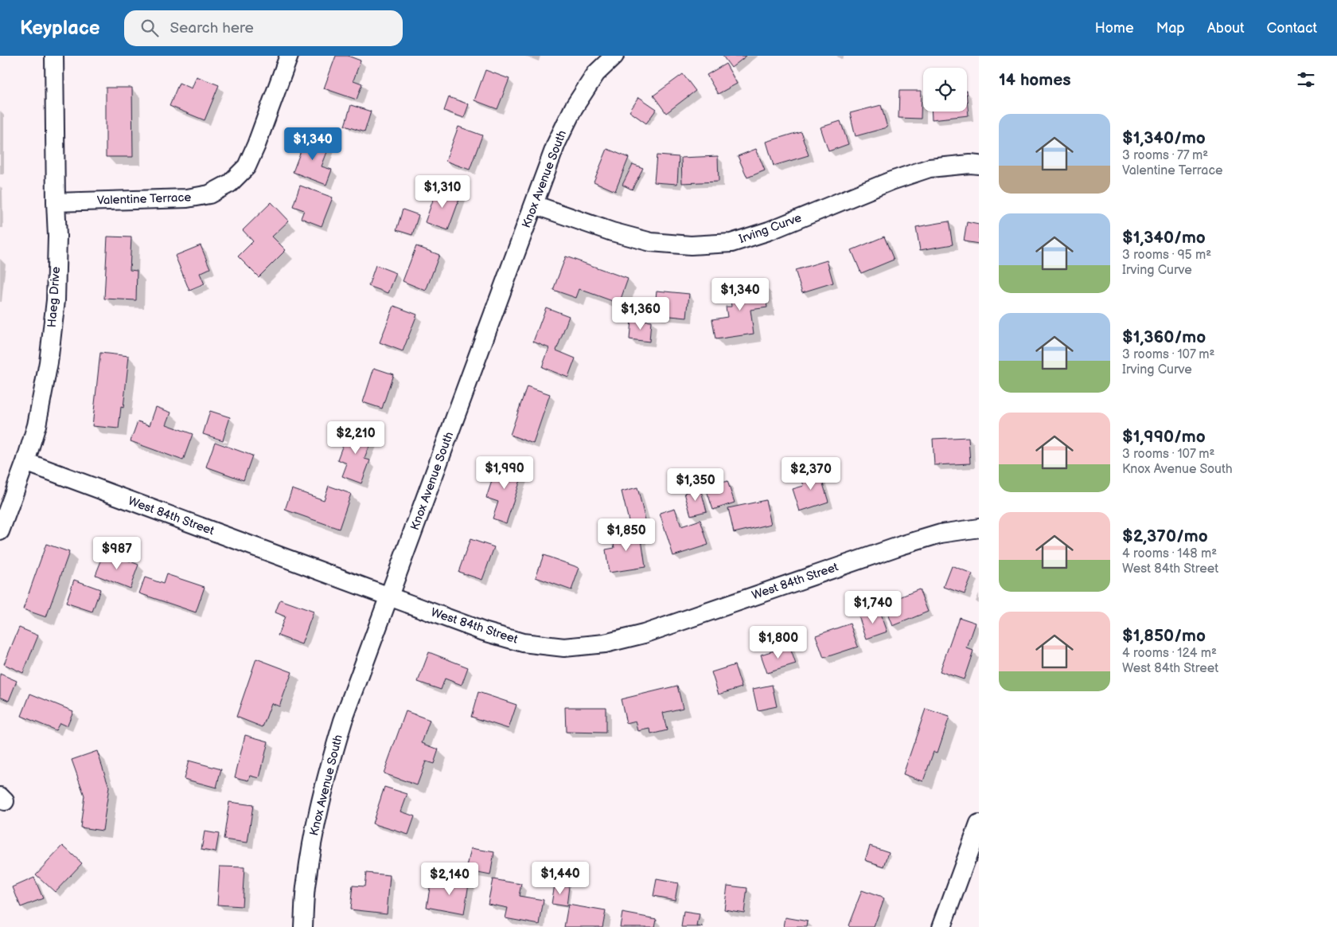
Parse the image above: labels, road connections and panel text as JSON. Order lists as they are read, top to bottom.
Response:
{
  "streets": {
    "street": [
      "Knox Avenue South",
      "Valentine Terrace",
      "Irving Curve",
      "Haeg Drive",
      "West 84th Street"
    ]
  },
  "crossings": [
    ["Knox Avenue South", "Irving Curve"],
    ["Knox Avenue South", "West 84th Street"],
    ["Valentine Terrace", "Haeg Drive"],
    ["Haeg Drive", "West 84th Street"]
  ],
  "page": {
    "header": "Keyplace",
    "search": "Search here",
    "nav": [
      "Home",
      "Map",
      "About",
      "Contact"
    ],
    "heading": "14 homes",
    "list": [
      {
        "name": "$1,340/mo",
        "note": "3 rooms · 77 m² · Valentine Terrace"
      },
      {
        "name": "$1,340/mo",
        "note": "3 rooms · 95 m² · Irving Curve"
      },
      {
        "name": "$1,360/mo",
        "note": "3 rooms · 107 m² · Irving Curve"
      },
      {
        "name": "$1,990/mo",
        "note": "3 rooms · 107 m² · Knox Avenue South"
      },
      {
        "name": "$2,370/mo",
        "note": "4 rooms · 148 m² · West 84th Street"
      },
      {
        "name": "$1,850/mo",
        "note": "4 rooms · 124 m² · West 84th Street"
      }
    ],
    "price": [
      "$1,340",
      "$1,310",
      "$1,340",
      "$1,360",
      "$2,210",
      "$1,990",
      "$2,370",
      "$1,350",
      "$1,850",
      "$987",
      "$1,740",
      "$1,800",
      "$1,440",
      "$2,140"
    ]
  }
}
